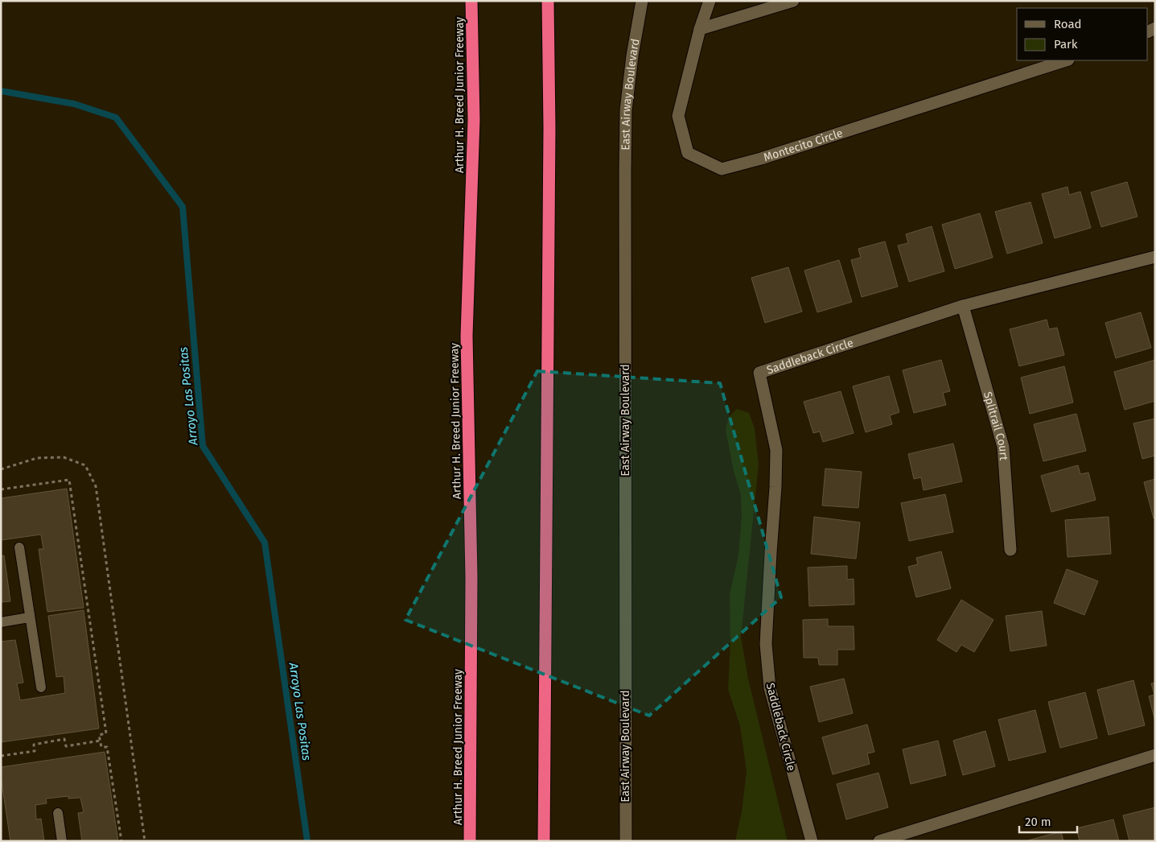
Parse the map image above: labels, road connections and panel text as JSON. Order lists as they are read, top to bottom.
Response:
{
  "streets": {
    "highway": ["Arthur H. Breed Junior Freeway"],
    "street": [
      "East Airway Boulevard",
      "Montecito Circle",
      "Saddleback Circle",
      "Splitrail Court"
    ]
  },
  "crossings": [
    ["Saddleback Circle", "Splitrail Court"]
  ],
  "water": ["Arroyo Las Positas"],
  "legend": ["Road", "Park"],
  "scale_bar": "20 m"
}
